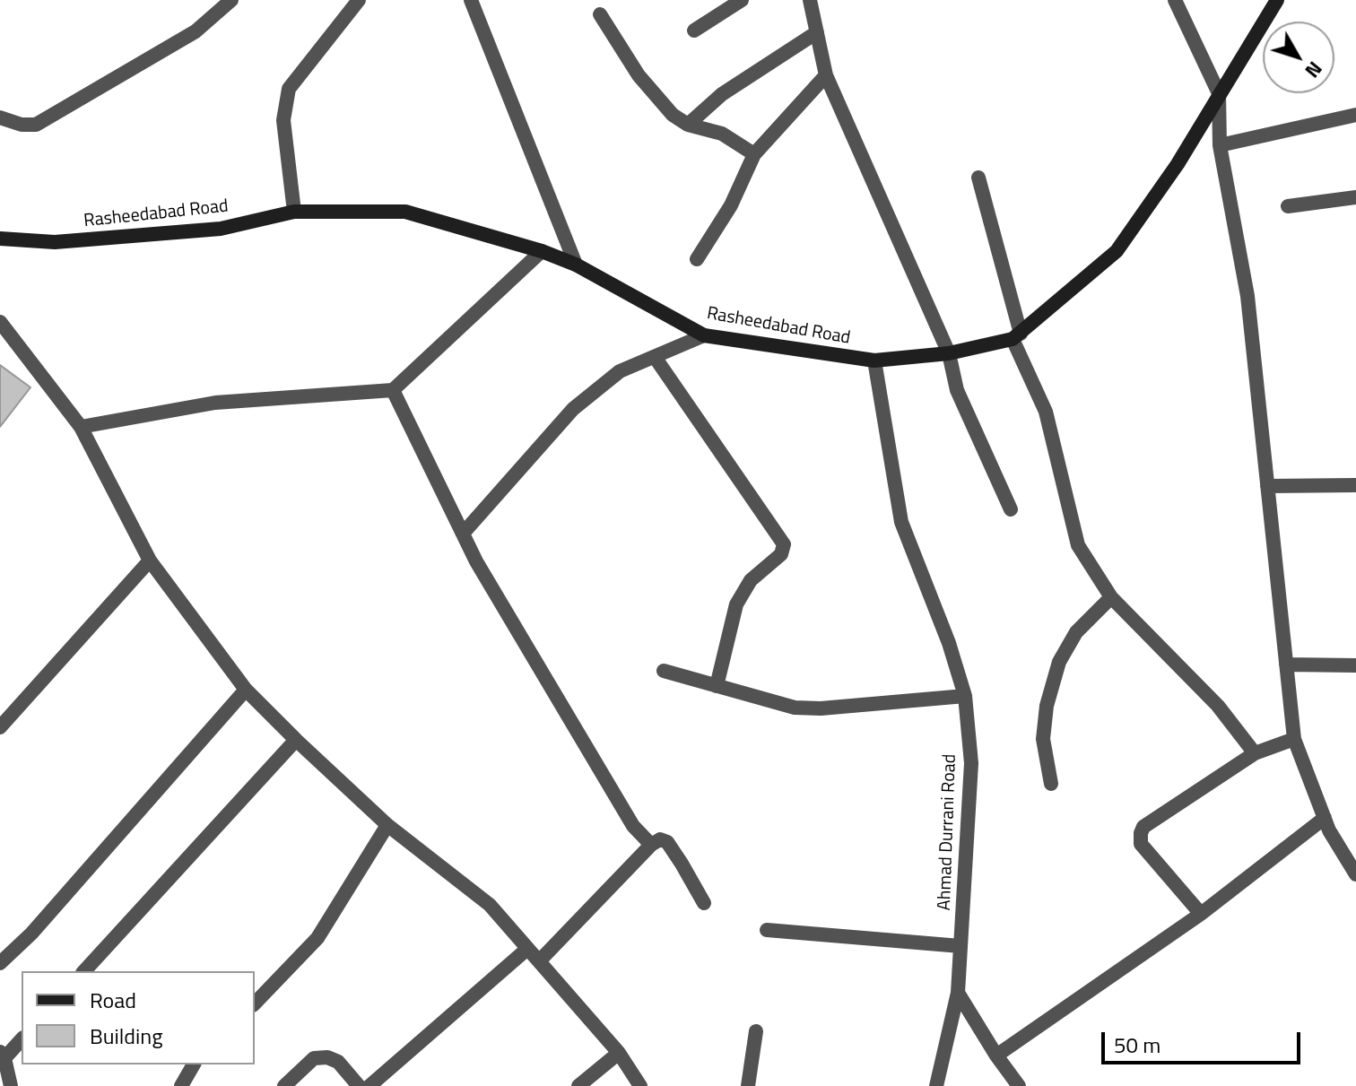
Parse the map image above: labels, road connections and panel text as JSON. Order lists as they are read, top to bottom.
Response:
{
  "streets": {
    "main road": ["Rasheedabad Road"],
    "street": ["Ahmad Durrani Road"]
  },
  "crossings": [
    ["Rasheedabad Road", "Ahmad Durrani Road"]
  ],
  "legend": ["Road", "Building"],
  "scale_bar": "50 m",
  "north": "bottom right"
}
